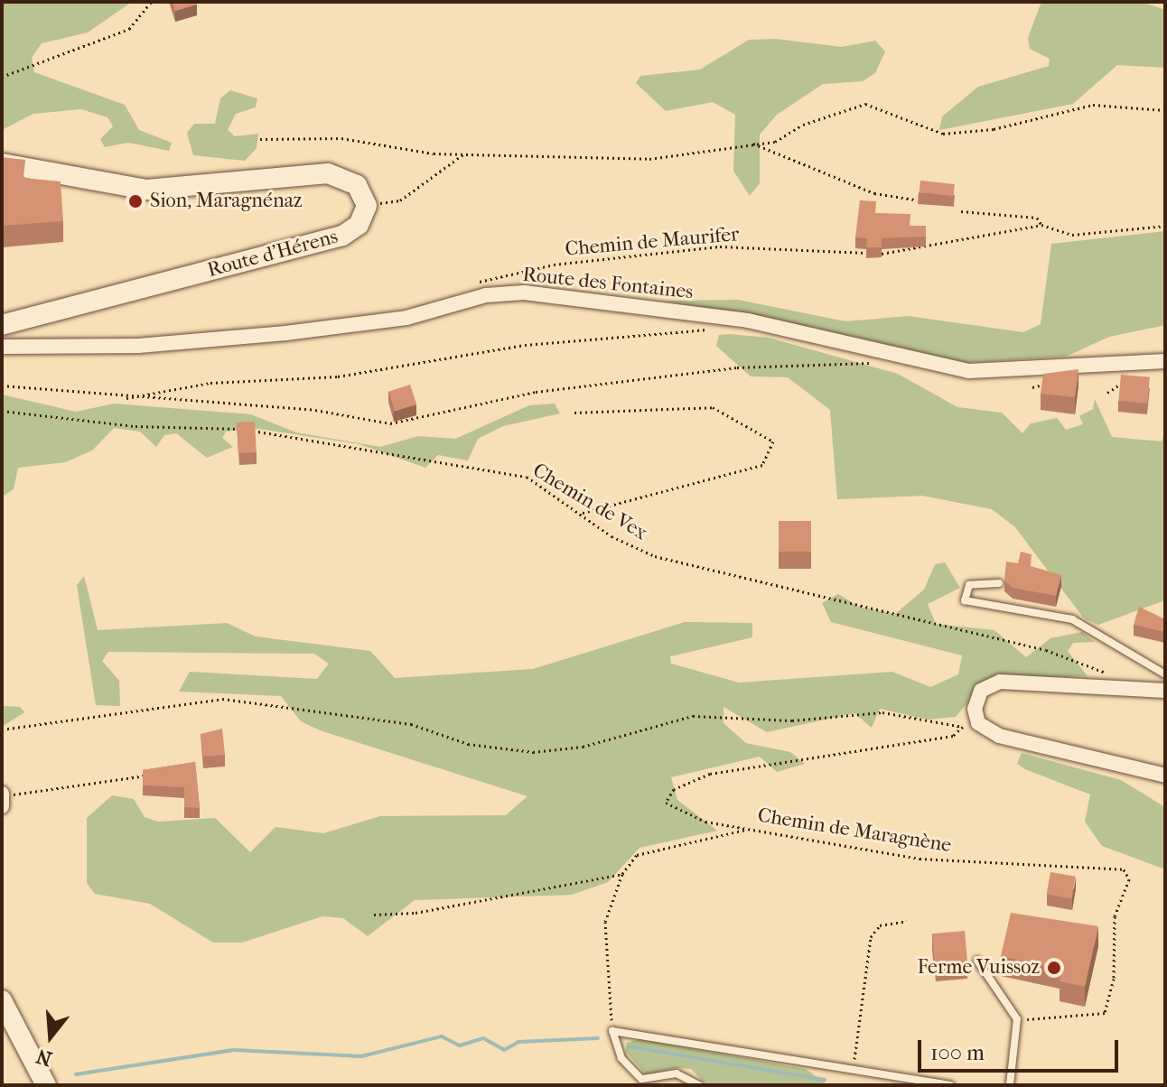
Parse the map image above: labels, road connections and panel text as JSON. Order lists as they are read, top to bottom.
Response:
{
  "streets": {
    "main road": ["Route d'Hérens"],
    "street": ["Route des Fontaines"],
    "path": ["Chemin de Maurifer", "Chemin de Vex", "Chemin de Maragnène"]
  },
  "places": ["Sion, Maragnénaz", "Ferme Vuissoz"],
  "scale_bar": "100 m",
  "north": "bottom"
}
